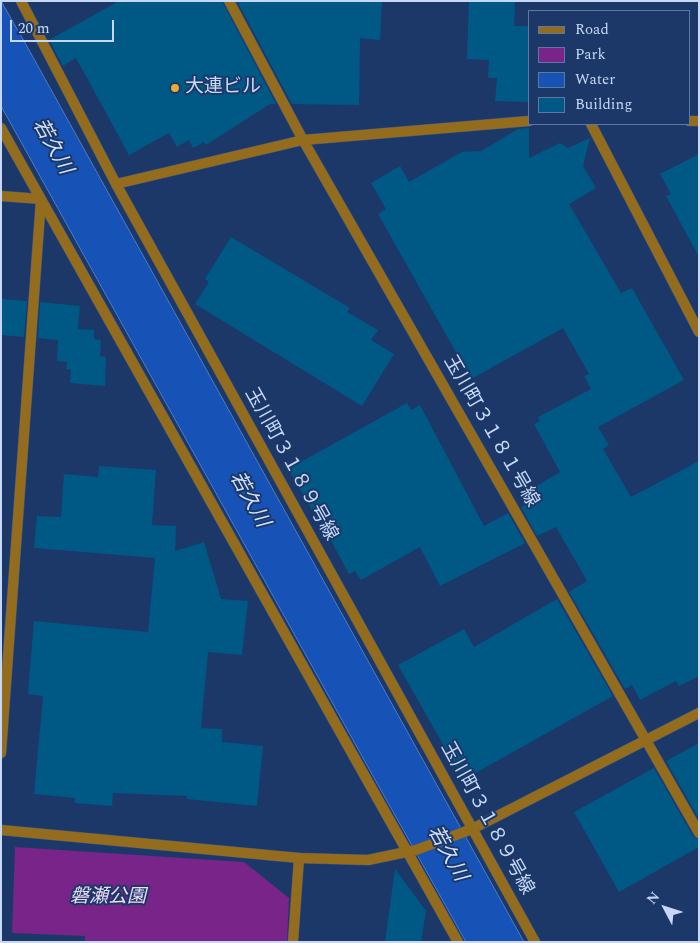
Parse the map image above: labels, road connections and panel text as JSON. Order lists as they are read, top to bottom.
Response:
{
  "streets": {
    "street": ["玉川町３１８１号線", "玉川町３１８９号線"]
  },
  "water": ["若久川"],
  "parks": ["磐瀬公園"],
  "places": ["大連ビル"],
  "legend": [
    "Road",
    "Park",
    "Water",
    "Building"
  ],
  "scale_bar": "20 m",
  "north": "top left"
}
